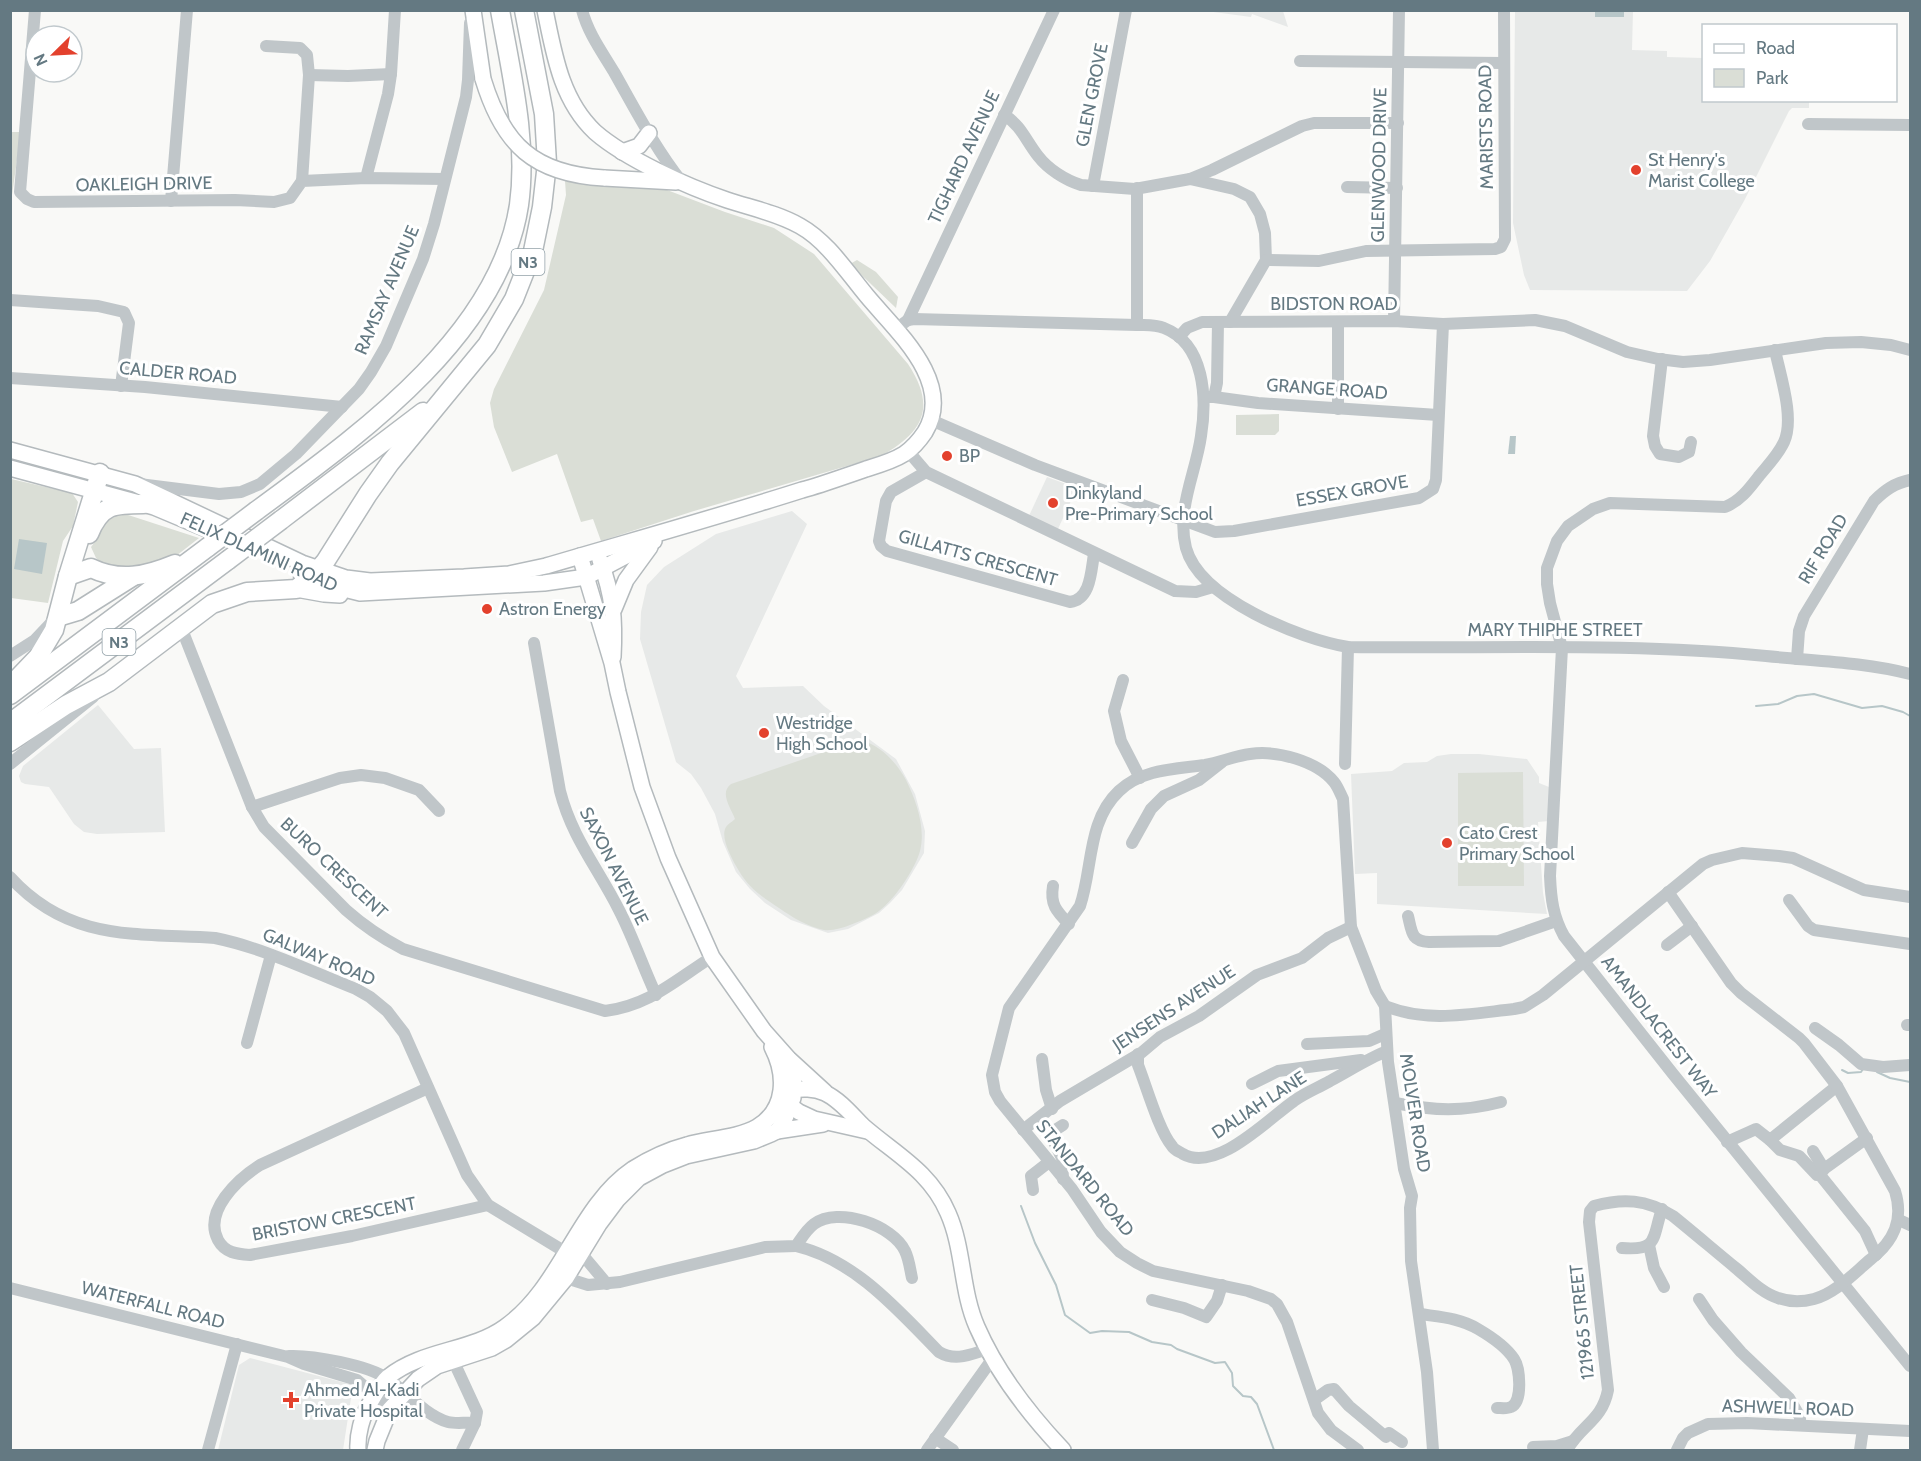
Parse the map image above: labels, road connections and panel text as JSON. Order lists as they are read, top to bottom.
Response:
{
  "streets": {
    "highway": ["N3"],
    "main road": ["FELIX DLAMINI ROAD"],
    "street": [
      "GLEN GROVE",
      "MARISTS ROAD",
      "TIGHARD AVENUE",
      "GLENWOOD DRIVE",
      "OAKLEIGH DRIVE",
      "RAMSAY AVENUE",
      "BIDSTON ROAD",
      "CALDER ROAD",
      "GRANGE ROAD",
      "ESSEX GROVE",
      "RIF ROAD",
      "GILLATTS CRESCENT",
      "MARY THIPHE STREET",
      "SAXON AVENUE",
      "BURO CRESCENT",
      "GALWAY ROAD",
      "JENSENS AVENUE",
      "AMANDLACREST WAY",
      "DALIAH LANE",
      "MOLVER ROAD",
      "STANDARD ROAD",
      "BRISTOW CRESCENT",
      "WATERFALL ROAD",
      "121965 STREET",
      "ASHWELL ROAD"
    ]
  },
  "crossings": [
    ["MARISTS ROAD", "GLENWOOD DRIVE"],
    ["GLENWOOD DRIVE", "BIDSTON ROAD"],
    ["RAMSAY AVENUE", "CALDER ROAD"],
    ["RAMSAY AVENUE", "FELIX DLAMINI ROAD"],
    ["BIDSTON ROAD", "ESSEX GROVE"],
    ["BIDSTON ROAD", "AMANDLACREST WAY"],
    ["GRANGE ROAD", "ESSEX GROVE"],
    ["RIF ROAD", "MARY THIPHE STREET"],
    ["MARY THIPHE STREET", "AMANDLACREST WAY"],
    ["SAXON AVENUE", "BURO CRESCENT"],
    ["GALWAY ROAD", "BRISTOW CRESCENT"],
    ["JENSENS AVENUE", "DALIAH LANE"],
    ["JENSENS AVENUE", "MOLVER ROAD"],
    ["JENSENS AVENUE", "STANDARD ROAD"],
    ["DALIAH LANE", "MOLVER ROAD"]
  ],
  "places": {
    "other": [
      "St Henry's Marist College",
      "BP",
      "Dinkyland Pre-Primary School",
      "Astron Energy",
      "Westridge High School",
      "Cato Crest Primary School"
    ],
    "health": ["Ahmed Al-Kadi Private Hospital"]
  },
  "legend": ["Road", "Park"],
  "north": "bottom left"
}
